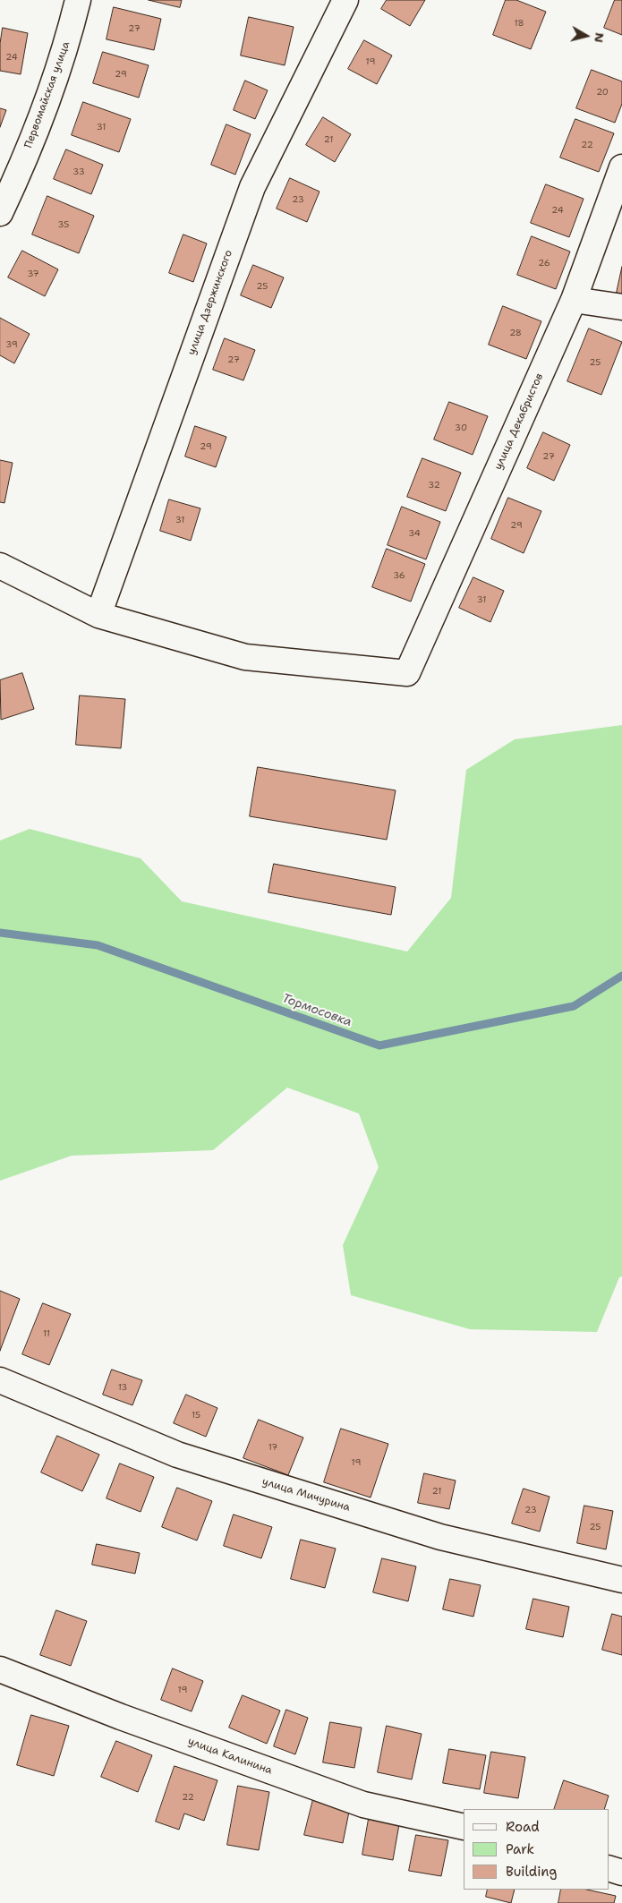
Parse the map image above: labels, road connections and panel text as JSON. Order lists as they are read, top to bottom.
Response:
{
  "streets": {
    "street": [
      "Первомайская улица",
      "улица Дзержинского",
      "улица Декабристов",
      "улица Мичурина",
      "улица Калинина"
    ]
  },
  "crossings": [
    ["улица Дзержинского", "улица Декабристов"]
  ],
  "water": ["Тормосовка"],
  "house_numbers": [
    "18",
    "27",
    "24",
    "19",
    "29",
    "20",
    "31",
    "21",
    "22",
    "33",
    "23",
    "24",
    "35",
    "26",
    "37",
    "25",
    "28",
    "39",
    "27",
    "25",
    "30",
    "29",
    "27",
    "32",
    "31",
    "29",
    "34",
    "36",
    "31",
    "11",
    "13",
    "15",
    "17",
    "19",
    "21",
    "23",
    "25",
    "19",
    "22"
  ],
  "legend": ["Road", "Park", "Building"],
  "north": "right"
}
